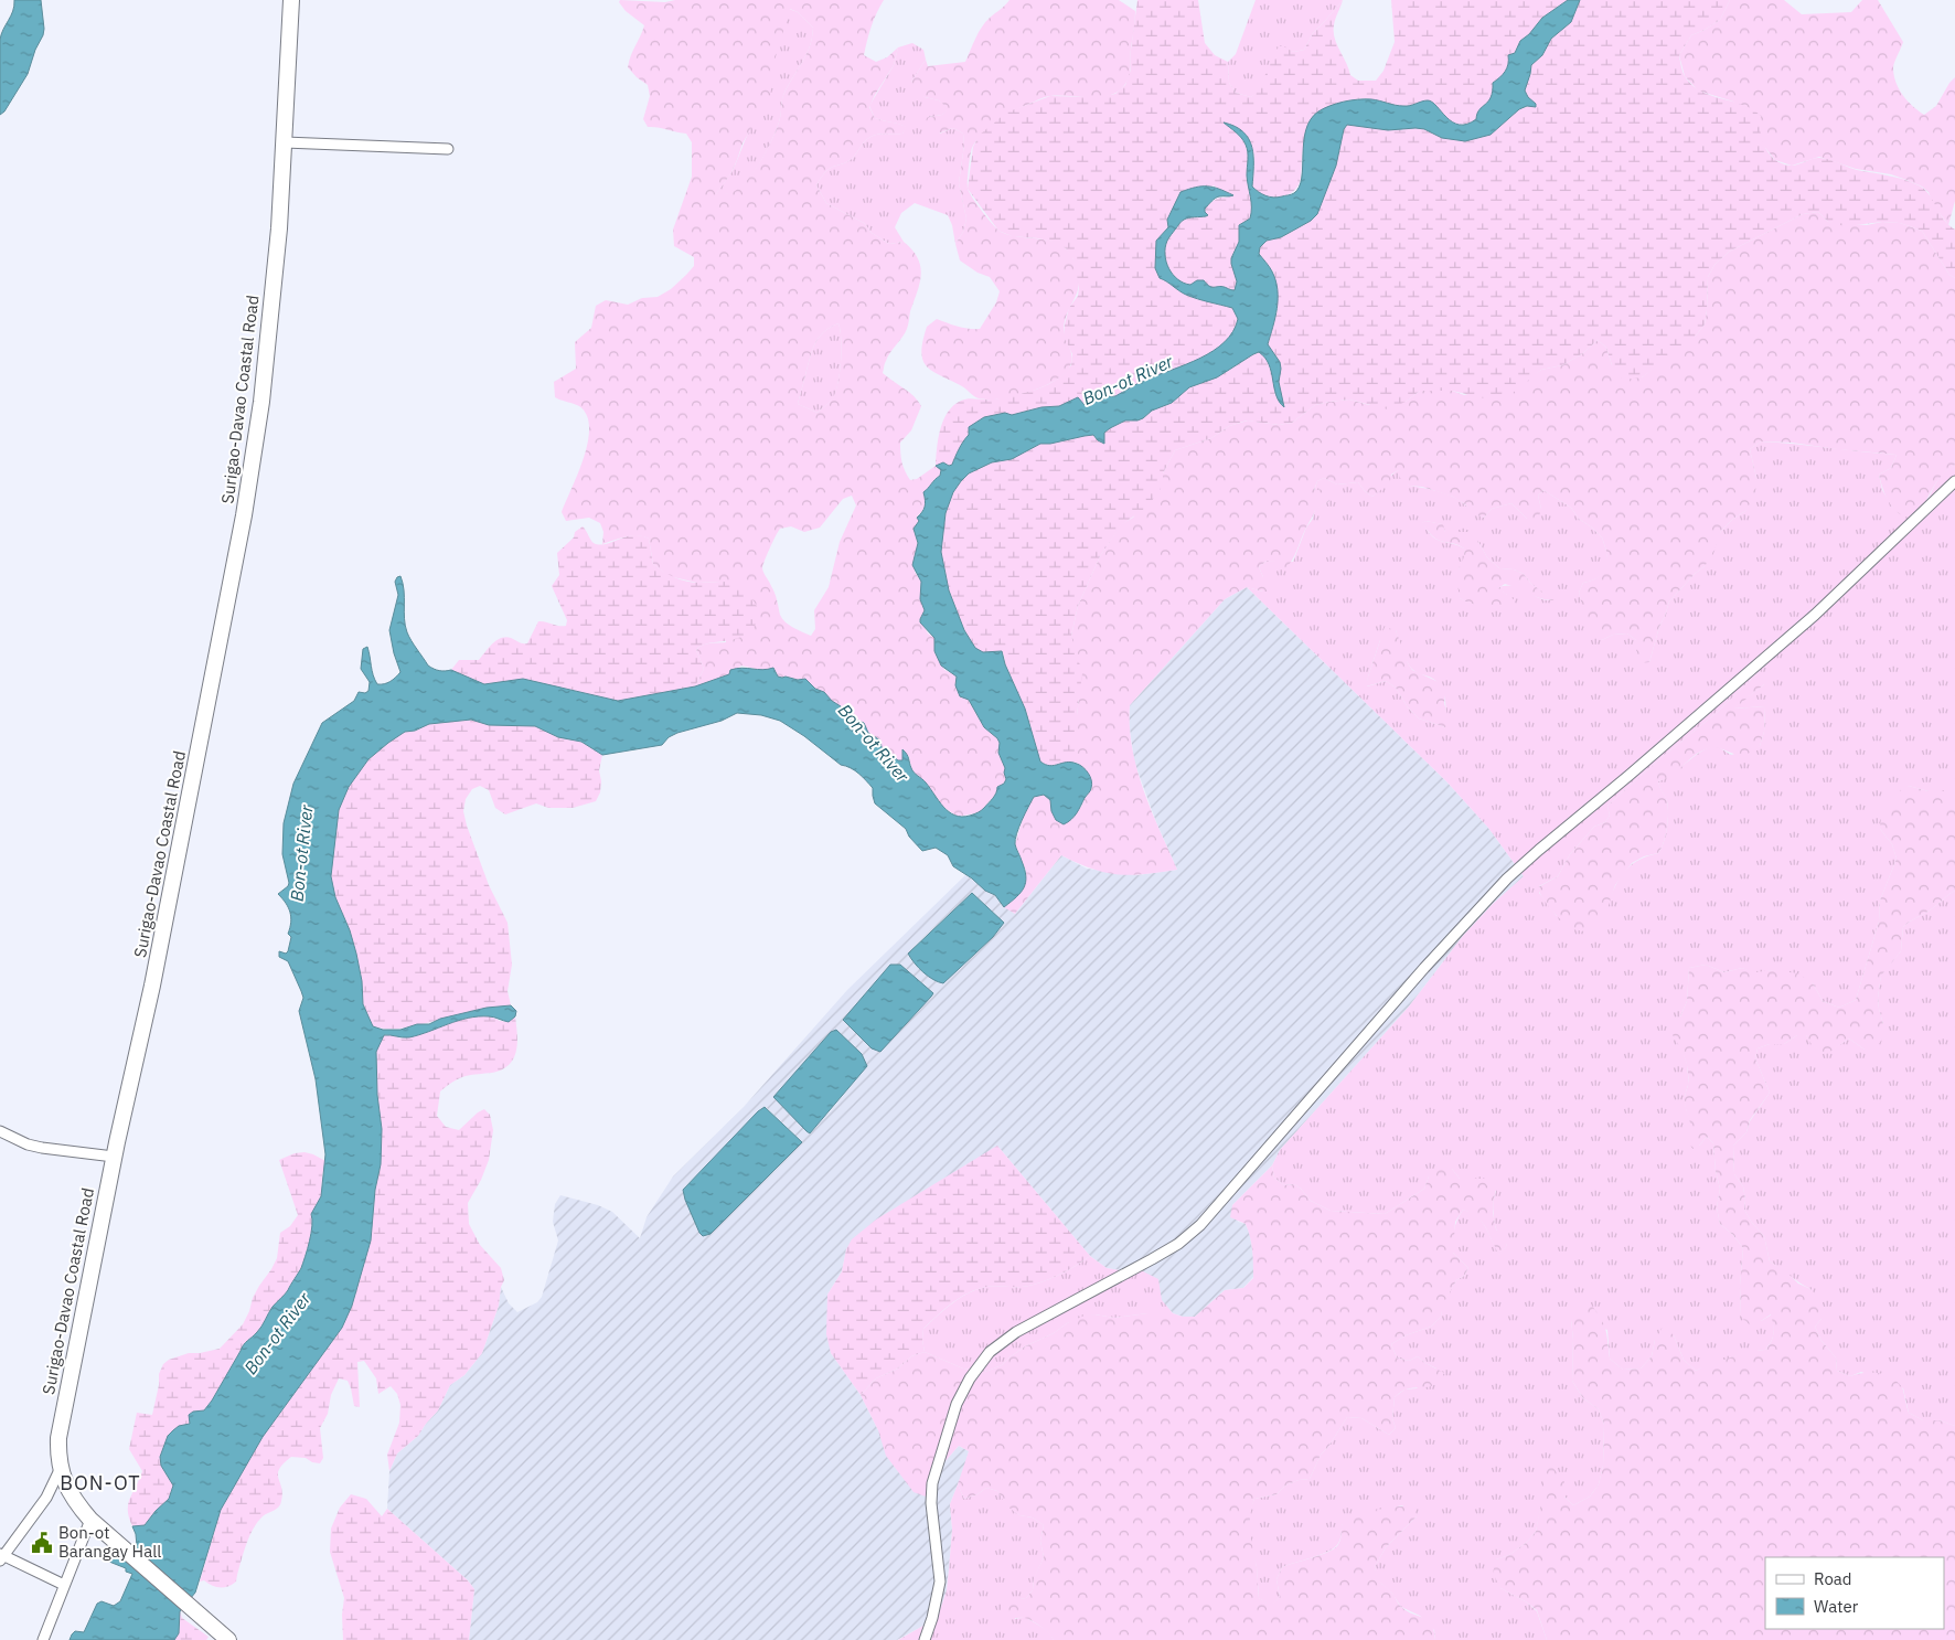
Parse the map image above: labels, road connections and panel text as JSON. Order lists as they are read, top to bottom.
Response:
{
  "streets": {
    "highway": ["Surigao-Davao Coastal Road"]
  },
  "districts": ["BON-OT"],
  "water": ["Bon-ot River"],
  "places": {
    "public building": ["Bon-ot Barangay Hall"]
  },
  "legend": ["Road", "Water"]
}
